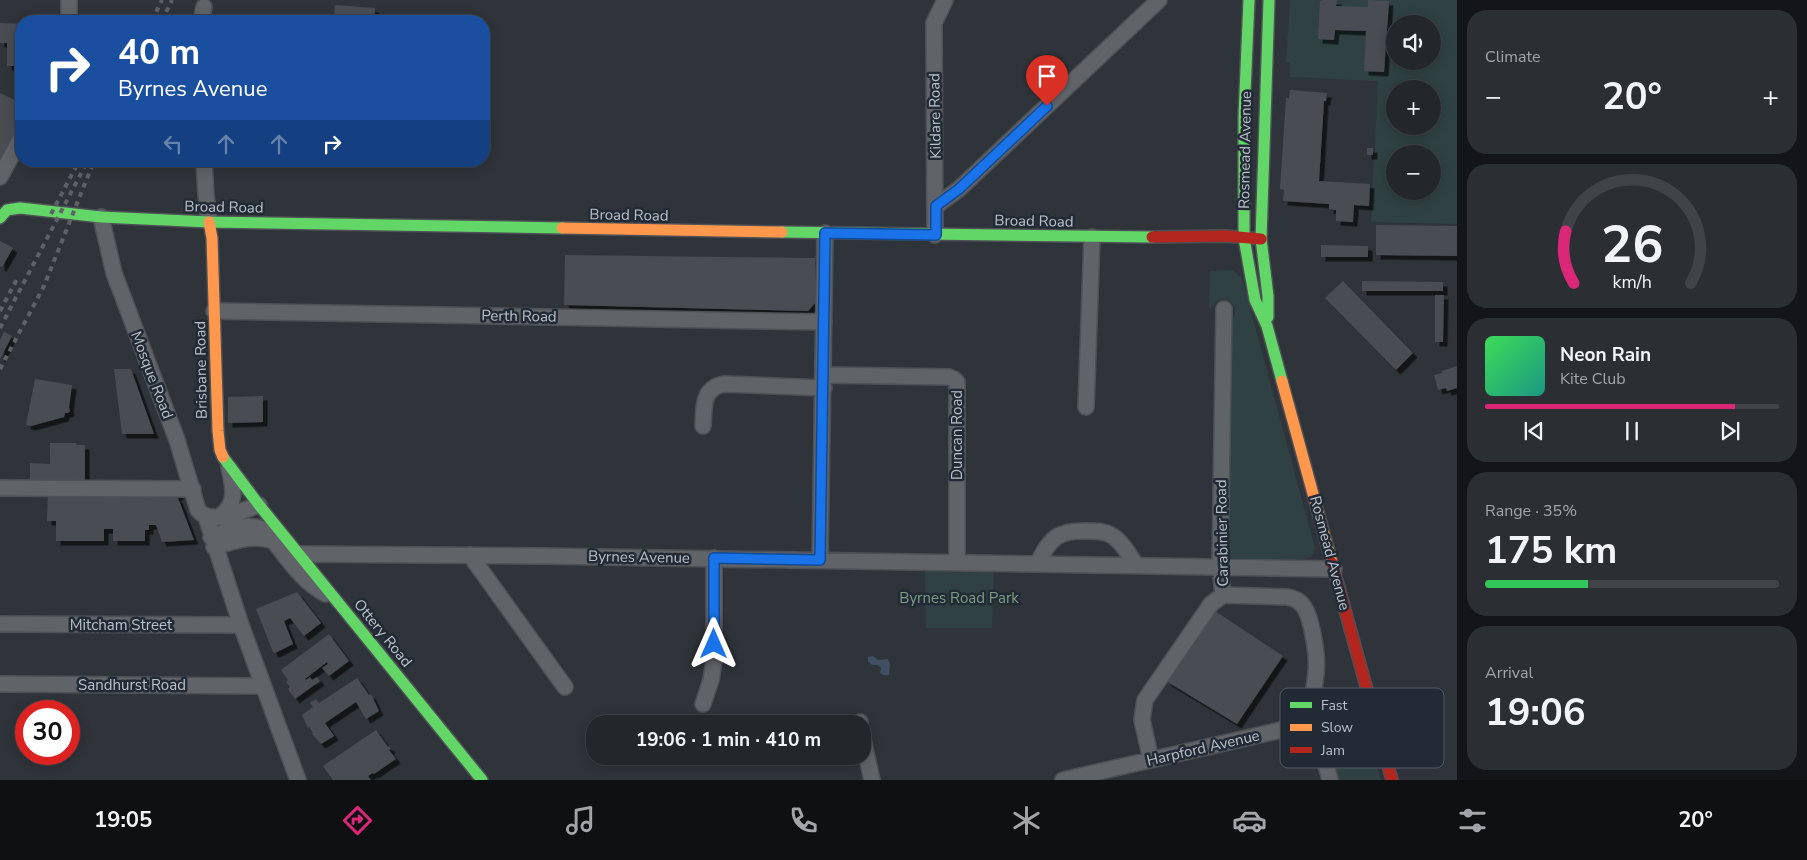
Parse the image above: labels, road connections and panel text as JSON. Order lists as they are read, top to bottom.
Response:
{
  "streets": {
    "street": [
      "Kildare Road",
      "Rosmead Avenue",
      "Broad Road",
      "Perth Road",
      "Brisbane Road",
      "Mosque Road",
      "Duncan Road",
      "Carabinier Road",
      "Byrnes Avenue",
      "Mitcham Street",
      "Ottery Road",
      "Sandhurst Road",
      "Harpford Avenue"
    ]
  },
  "crossings": [
    ["Kildare Road", "Broad Road"],
    ["Rosmead Avenue", "Broad Road"],
    ["Rosmead Avenue", "Byrnes Avenue"],
    ["Broad Road", "Brisbane Road"],
    ["Broad Road", "Mosque Road"],
    ["Perth Road", "Brisbane Road"],
    ["Brisbane Road", "Ottery Road"],
    ["Mosque Road", "Mitcham Street"],
    ["Mosque Road", "Sandhurst Road"],
    ["Duncan Road", "Byrnes Avenue"],
    ["Carabinier Road", "Byrnes Avenue"],
    ["Carabinier Road", "Harpford Avenue"],
    ["Byrnes Avenue", "Ottery Road"]
  ],
  "parks": ["Byrnes Road Park"],
  "legend": ["Fast", "Slow", "Jam"],
  "page": {
    "tile": [
      "Climate",
      ["Range · 35%", "175 km"],
      ["Arrival", "19:06"]
    ],
    "map_buttons": ["+", "−"],
    "turn": ["40 m", "Byrnes Avenue"],
    "heat": ["−", "20°", "+"],
    "song": ["Neon Rain", "Kite Club"],
    "limit": "30",
    "trip": "19:06 · 1 min · 410 m",
    "tabs": ["19:05", "20°"],
    "gauge": ["26", "km/h"]
  }
}
